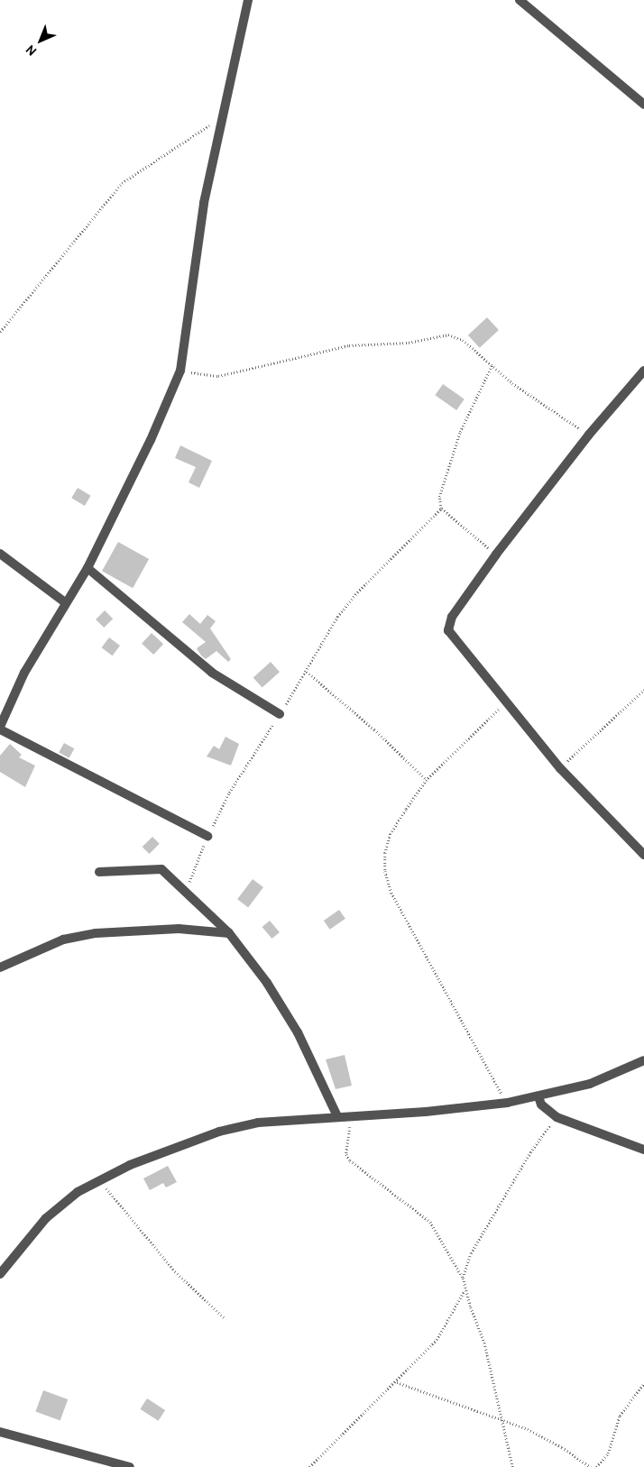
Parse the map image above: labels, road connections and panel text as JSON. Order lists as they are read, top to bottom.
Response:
{
  "north": "bottom left"
}
